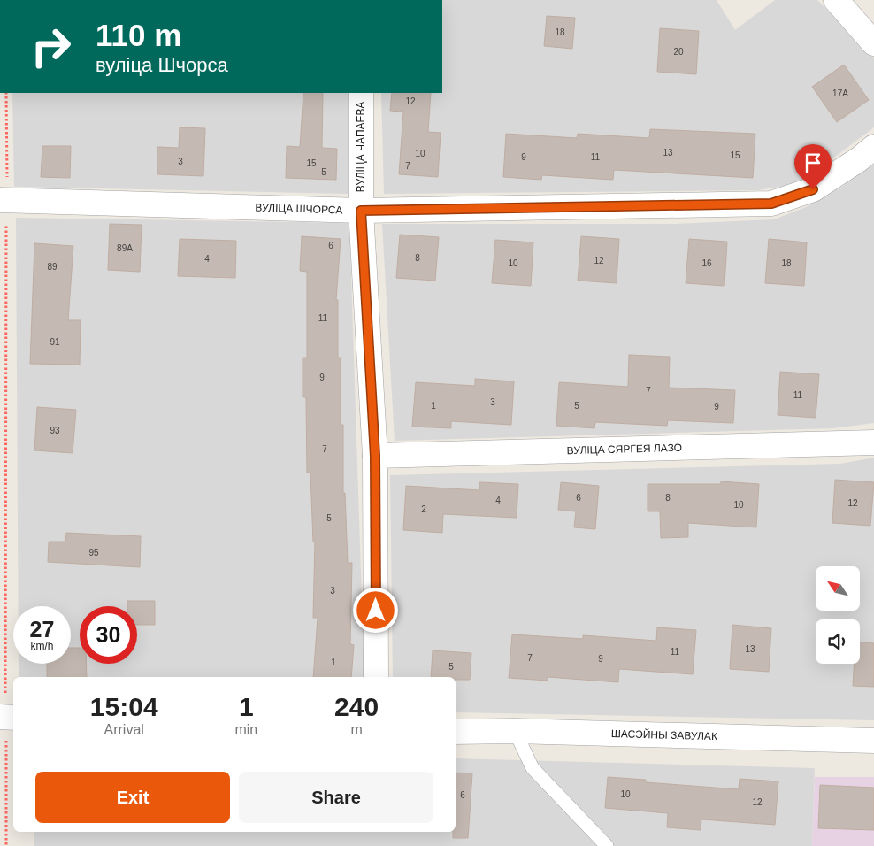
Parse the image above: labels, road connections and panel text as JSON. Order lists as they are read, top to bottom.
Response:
{
  "streets": {
    "street": [
      "ВУЛІЦА ЧАПАЕВА",
      "ВУЛІЦА ШЧОРСА",
      "ВУЛІЦА СЯРГЕЯ ЛАЗО",
      "ШАСЭЙНЫ ЗАВУЛАК"
    ]
  },
  "crossings": [
    ["ВУЛІЦА ЧАПАЕВА", "ВУЛІЦА ШЧОРСА"],
    ["ВУЛІЦА ЧАПАЕВА", "ВУЛІЦА СЯРГЕЯ ЛАЗО"]
  ],
  "house_numbers": [
    "18",
    "20",
    "17А",
    "12",
    "13",
    "10",
    "15",
    "9",
    "11",
    "3",
    "15",
    "7",
    "5",
    "6",
    "89А",
    "8",
    "4",
    "12",
    "10",
    "16",
    "18",
    "89",
    "11",
    "91",
    "9",
    "7",
    "11",
    "3",
    "1",
    "5",
    "9",
    "93",
    "7",
    "6",
    "8",
    "4",
    "12",
    "10",
    "2",
    "5",
    "95",
    "3",
    "13",
    "11",
    "7",
    "9",
    "1",
    "5",
    "10",
    "6",
    "12"
  ],
  "north": "top left",
  "page": {
    "turn": ["110 m", "вуліца Шчорса"],
    "speed": "27 km/h",
    "limit": "30",
    "eta": [
      "15:04",
      "Arrival",
      "1",
      "min",
      "240",
      "m"
    ],
    "buttons": ["Exit", "Share"]
  }
}
